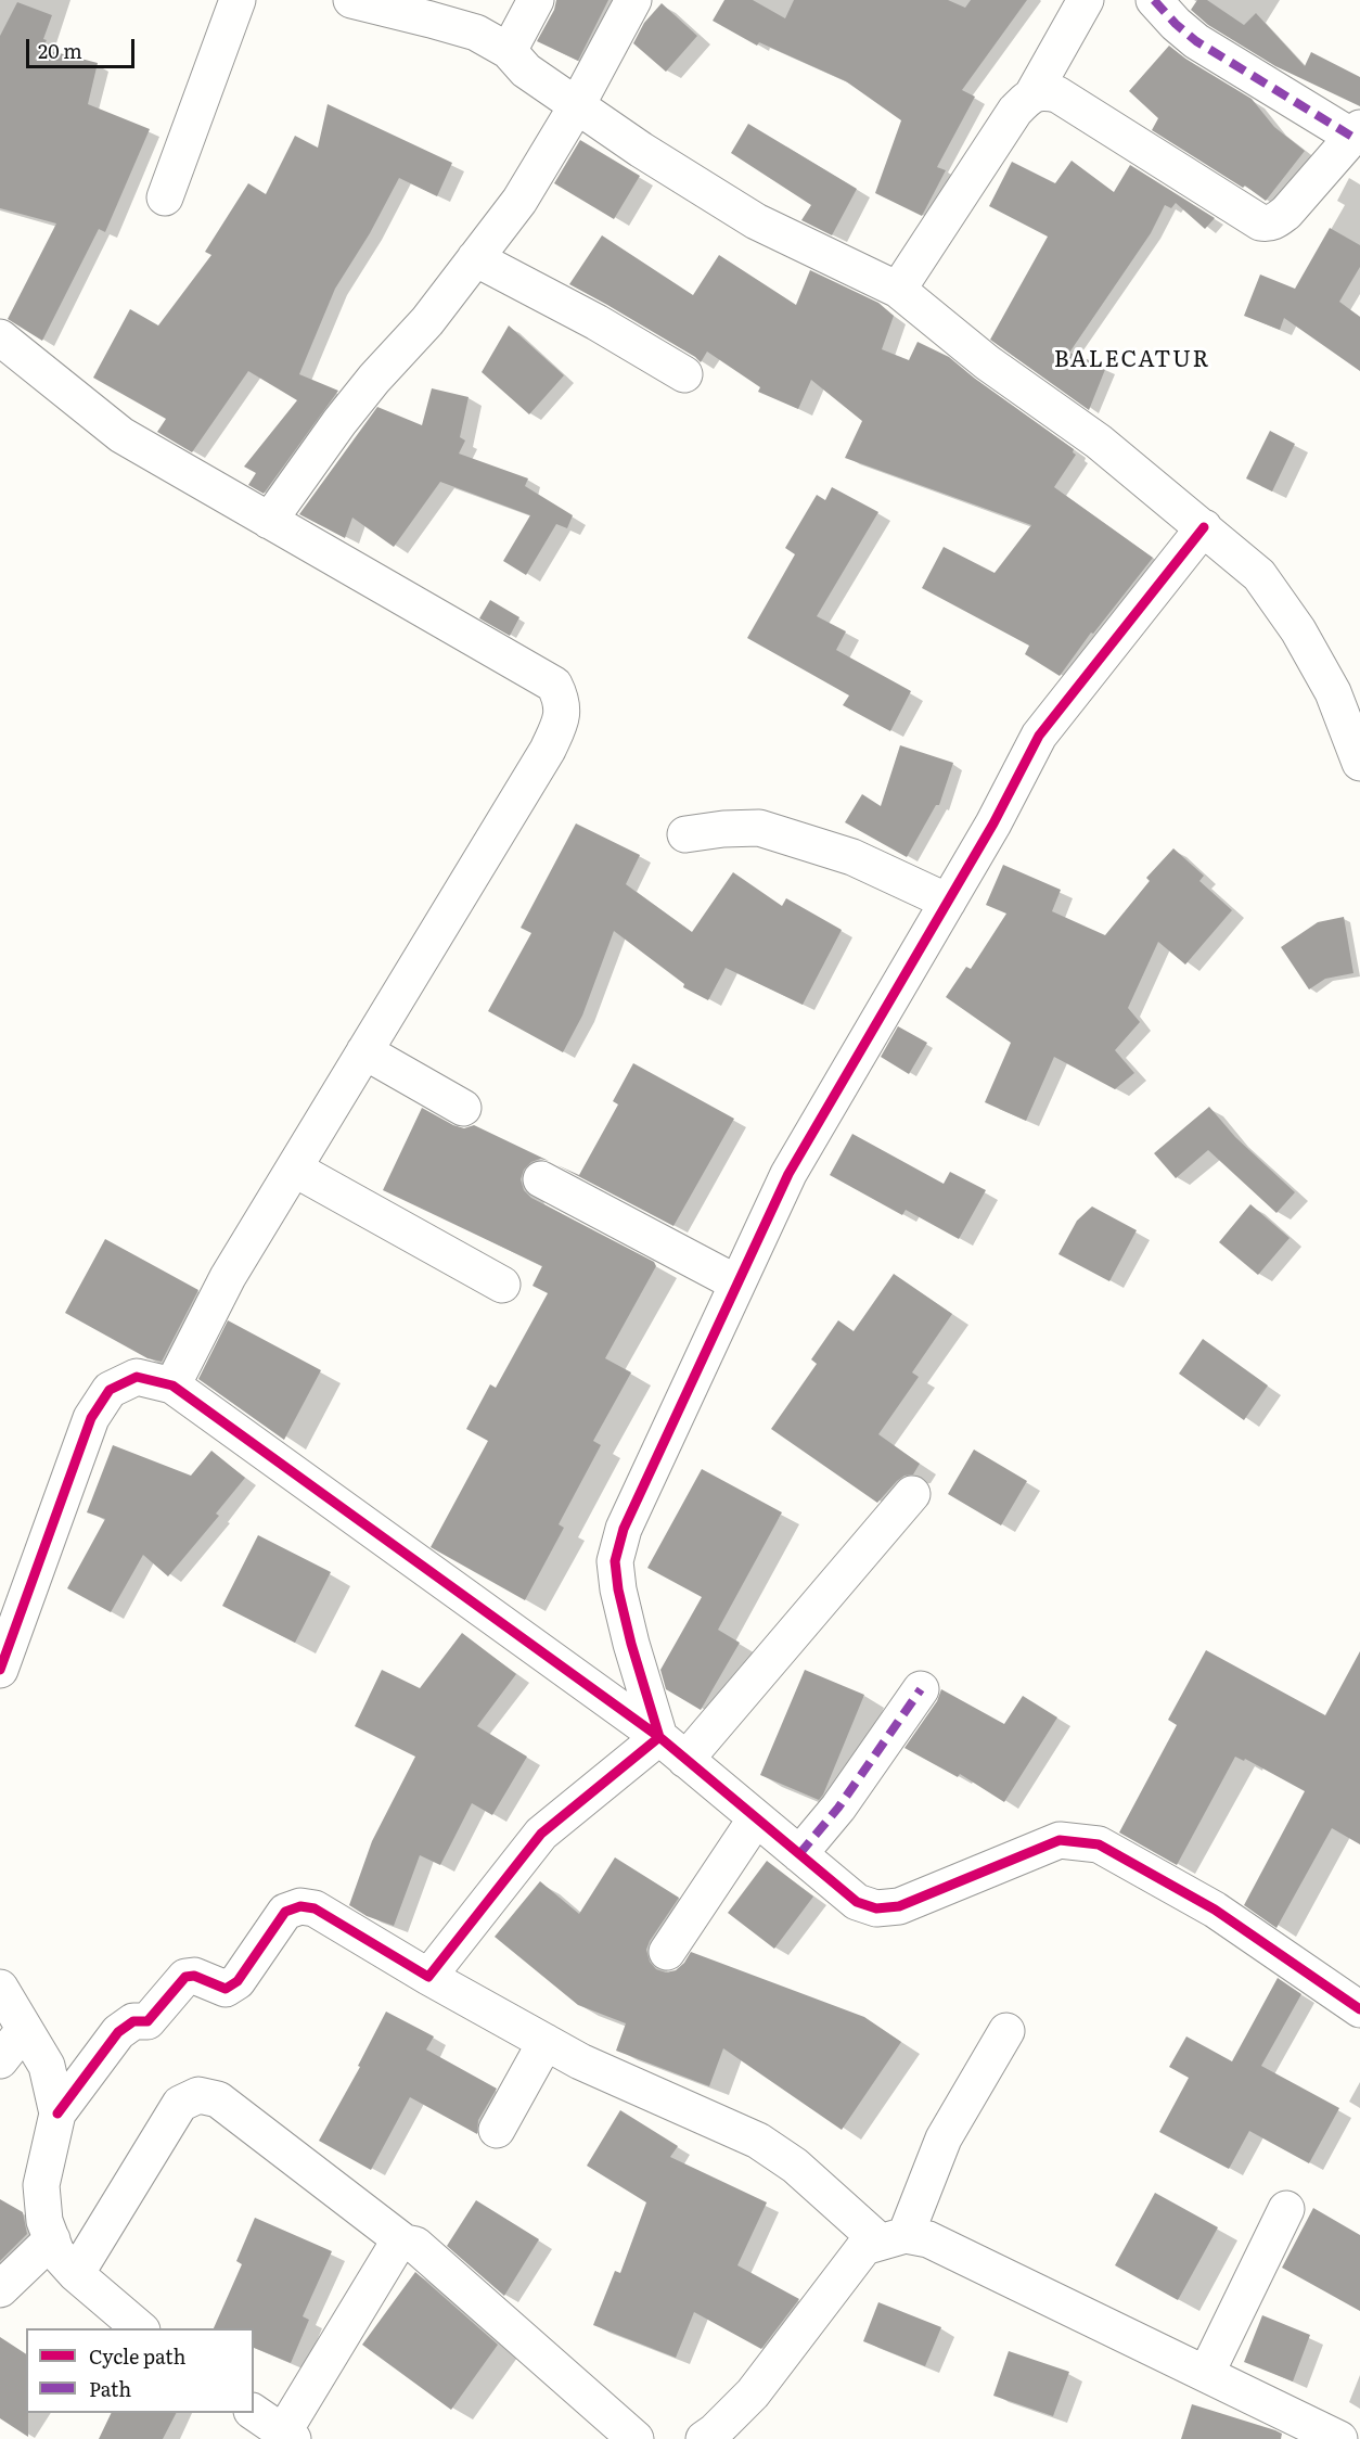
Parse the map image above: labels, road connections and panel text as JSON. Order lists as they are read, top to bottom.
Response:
{
  "districts": ["BALECATUR"],
  "legend": ["Cycle path", "Path"],
  "scale_bar": "20 m"
}
